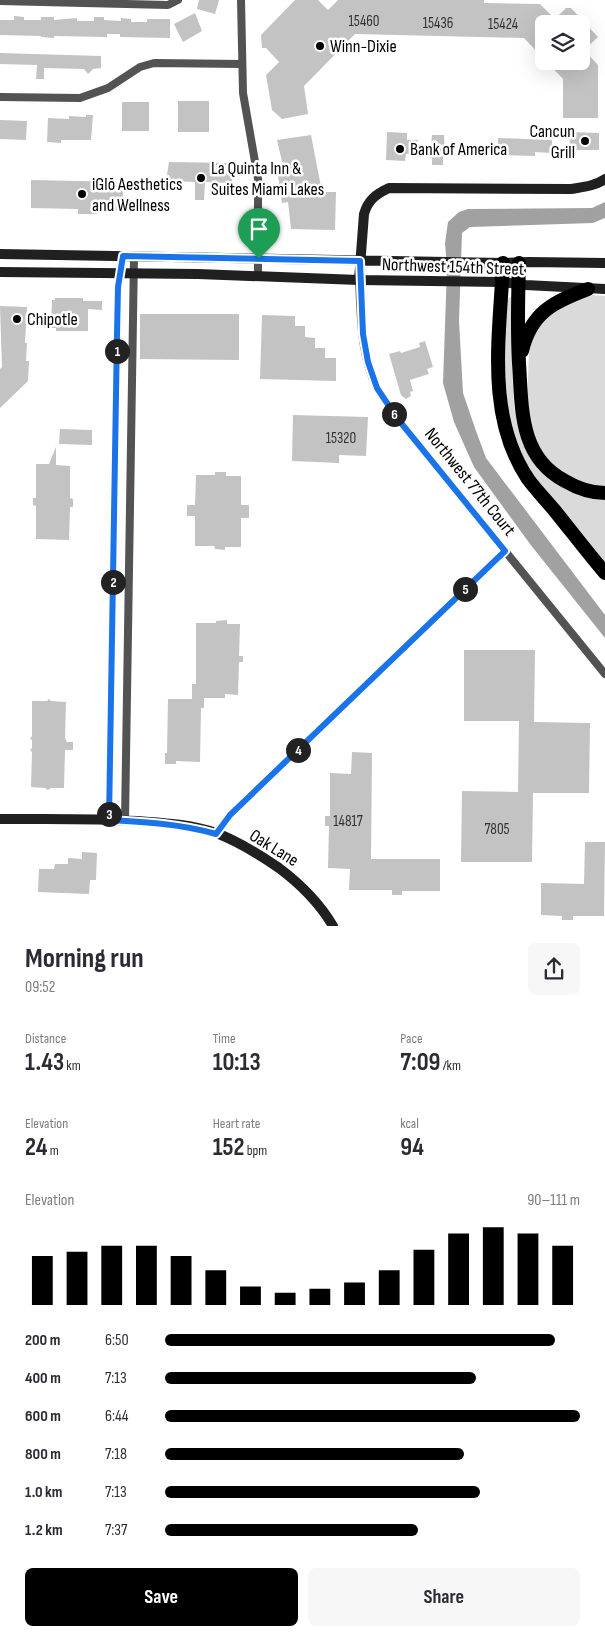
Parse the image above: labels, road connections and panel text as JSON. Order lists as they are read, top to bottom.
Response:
{
  "streets": {
    "main road": ["Northwest 154th Street", "Northwest 77th Court", "Oak Lane"]
  },
  "crossings": [
    ["Northwest 154th Street", "Northwest 77th Court"]
  ],
  "places": [
    "Winn-Dixie",
    "Cancun Grill",
    "Bank of America",
    "La Quinta Inn & Suites Miami Lakes",
    "iGlō Aesthetics and Wellness",
    "Chipotle"
  ],
  "house_numbers": [
    "15460",
    "15436",
    "15424",
    "15320",
    "14817",
    "7805"
  ],
  "page": {
    "pins": [
      "1",
      "6",
      "2",
      "5",
      "4",
      "3"
    ],
    "heading": ["Morning run", "09:52"],
    "stats": [
      ["Distance", "1.43 km"],
      ["Time", "10:13"],
      ["Pace", "7:09 /km"],
      ["Elevation", "24 m"],
      ["Heart rate", "152 bpm"],
      ["kcal", "94"]
    ],
    "chart": ["Elevation", "90–111 m"],
    "list": [
      {
        "name": "200 m",
        "note": "6:50"
      },
      {
        "name": "400 m",
        "note": "7:13"
      },
      {
        "name": "600 m",
        "note": "6:44"
      },
      {
        "name": "800 m",
        "note": "7:18"
      },
      {
        "name": "1.0 km",
        "note": "7:13"
      },
      {
        "name": "1.2 km",
        "note": "7:37"
      }
    ],
    "buttons": ["Save", "Share"]
  }
}
